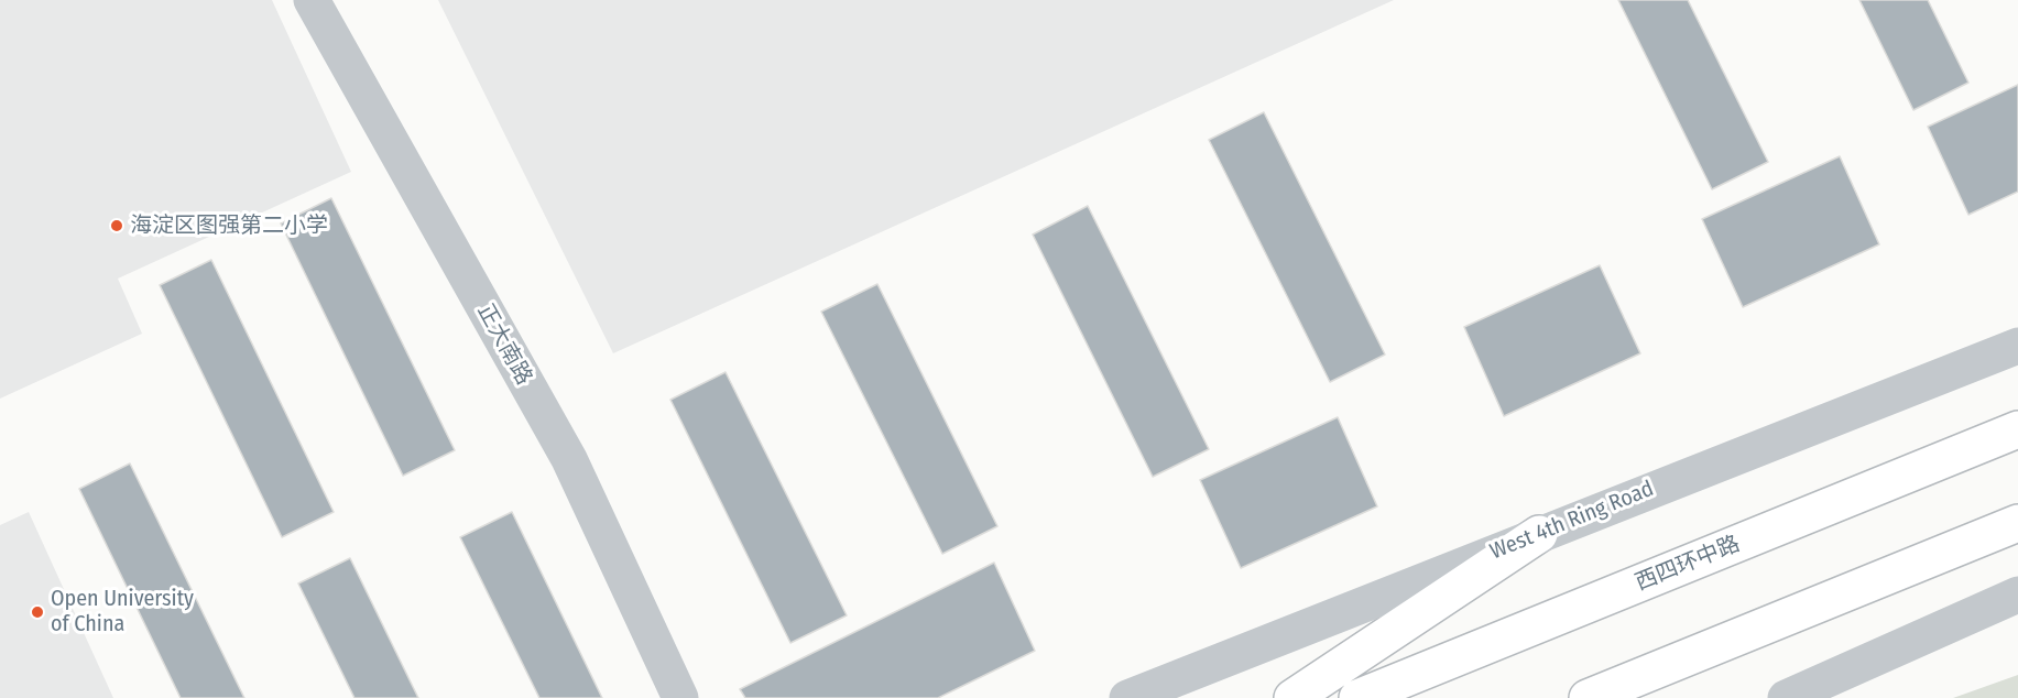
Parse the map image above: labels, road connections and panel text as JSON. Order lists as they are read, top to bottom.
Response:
{
  "streets": {
    "highway": ["西四环中路"],
    "street": ["正大南路", "West 4th Ring Road"]
  },
  "places": ["海淀区图强第二小学", "Open University of China"]
}
